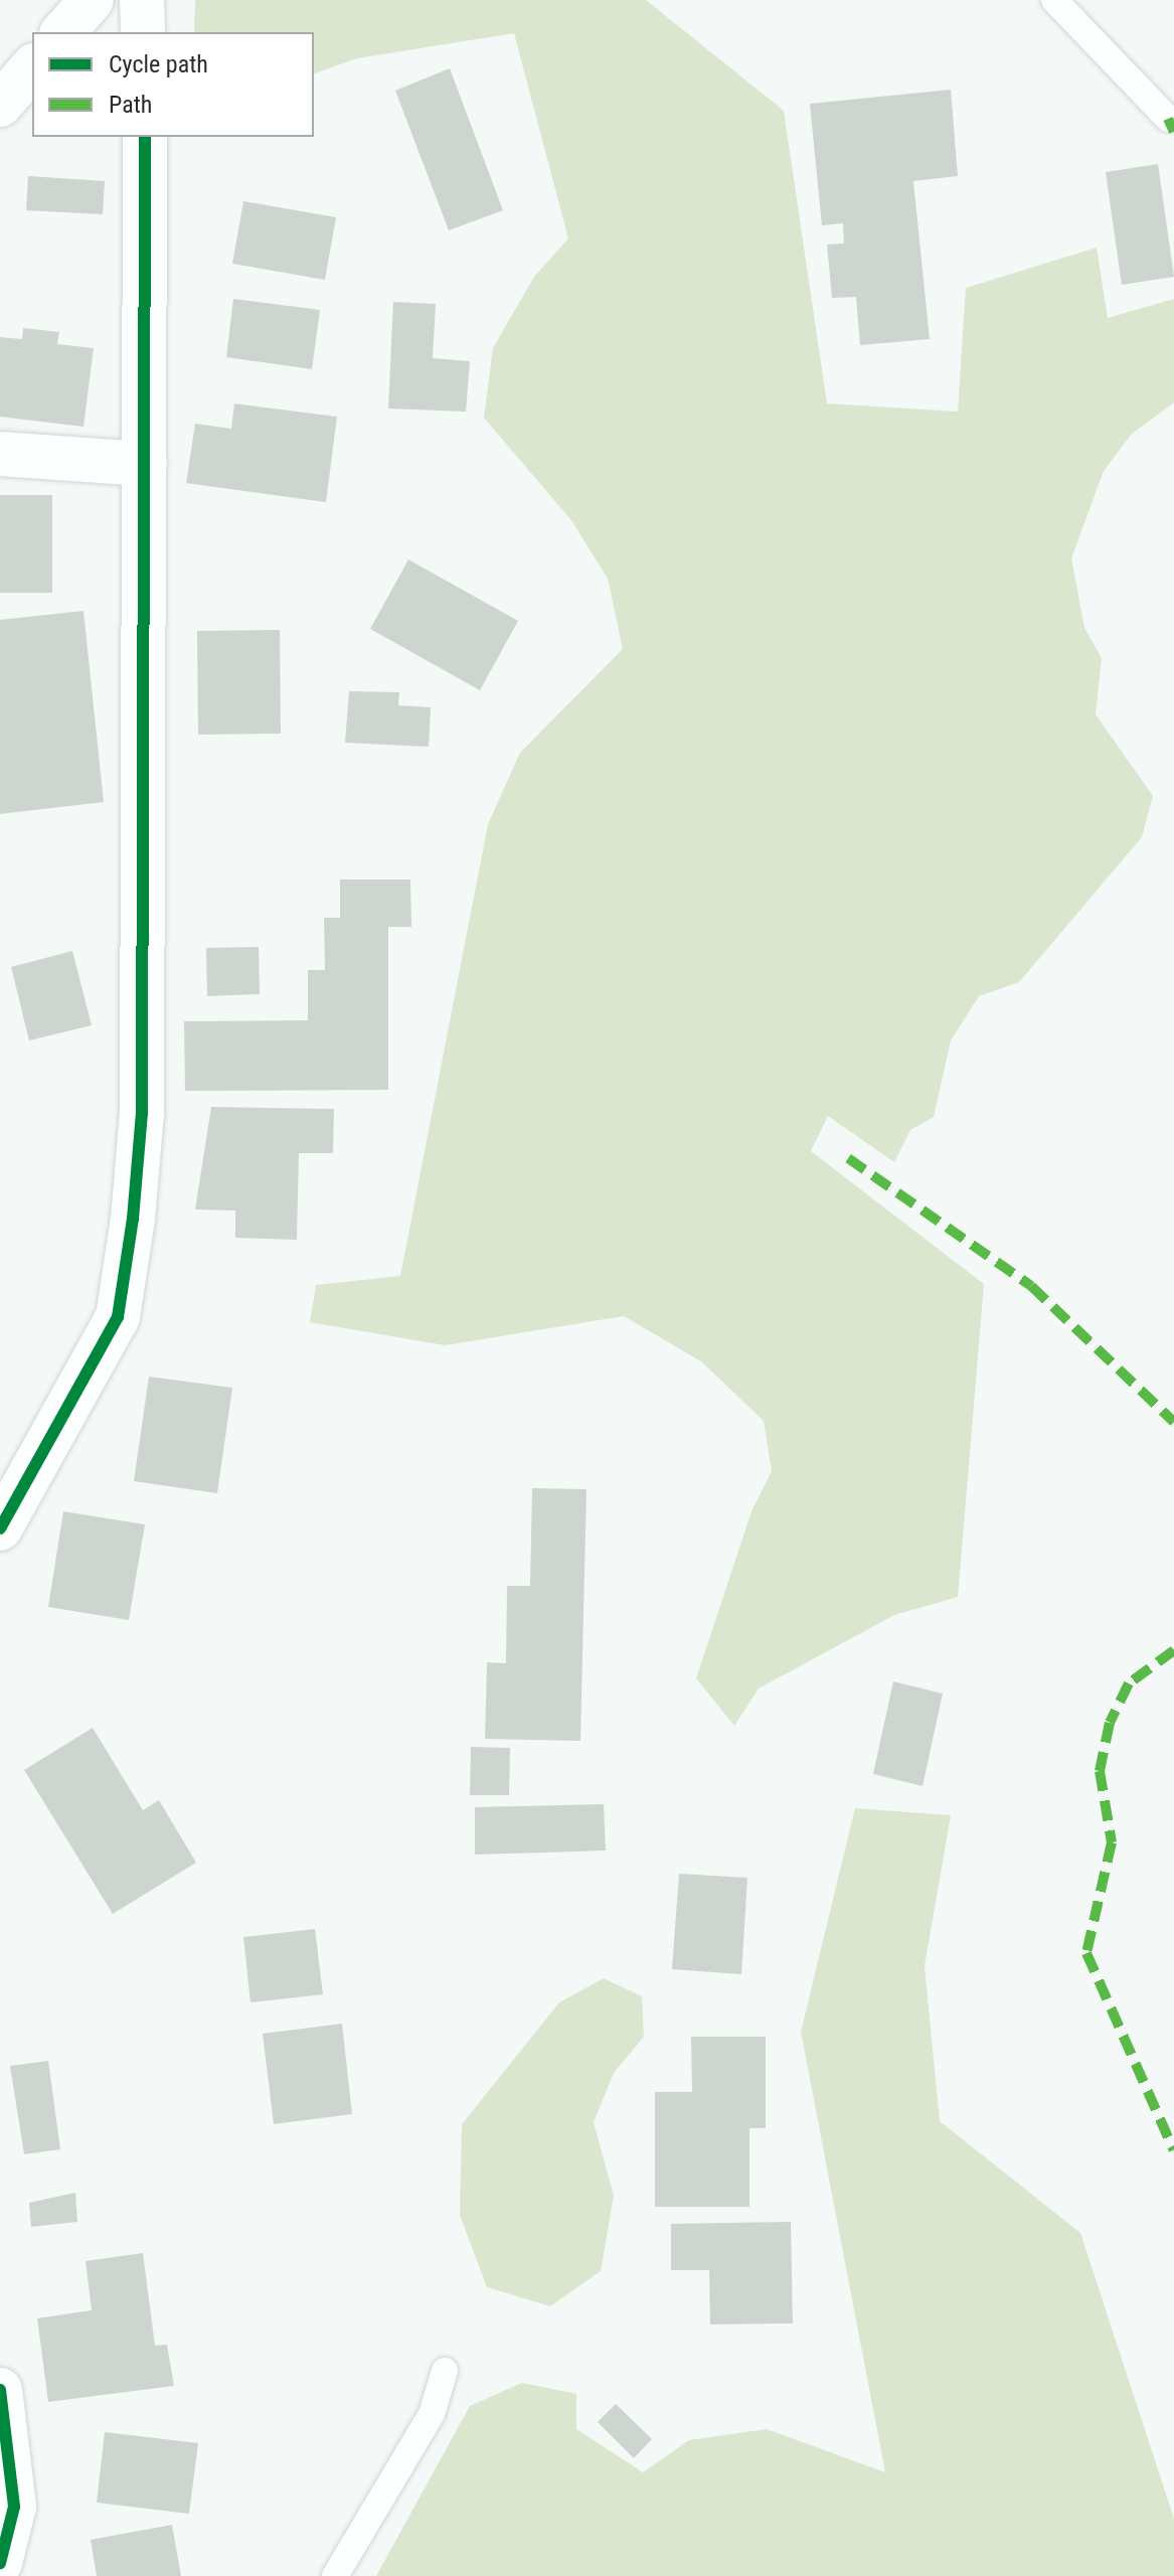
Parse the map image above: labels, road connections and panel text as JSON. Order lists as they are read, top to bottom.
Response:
{
  "legend": ["Cycle path", "Path"]
}
